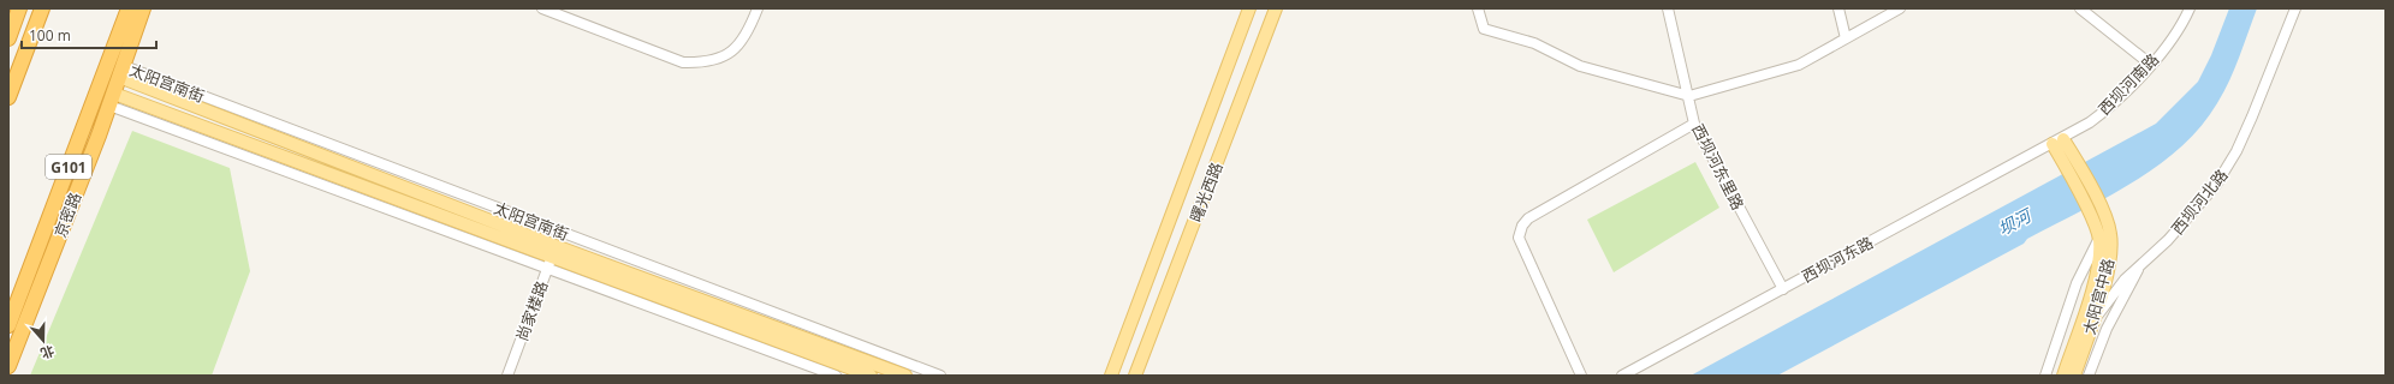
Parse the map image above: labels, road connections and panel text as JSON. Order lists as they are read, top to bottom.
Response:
{
  "streets": {
    "highway": ["G101", "京密路"],
    "main road": ["太阳宫南街", "曙光西路", "太阳宫中路"],
    "street": [
      "西坝河南路",
      "西坝河东里路",
      "西坝河北路",
      "西坝河东路",
      "尚家楼路"
    ]
  },
  "crossings": [
    ["太阳宫南街", "京密路"],
    ["太阳宫南街", "尚家楼路"],
    ["西坝河南路", "西坝河东路"],
    ["西坝河南路", "太阳宫中路"],
    ["西坝河东里路", "西坝河东路"],
    ["西坝河北路", "太阳宫中路"],
    ["西坝河东路", "太阳宫中路"]
  ],
  "water": ["坝河"],
  "scale_bar": "100 m",
  "north": "bottom"
}
